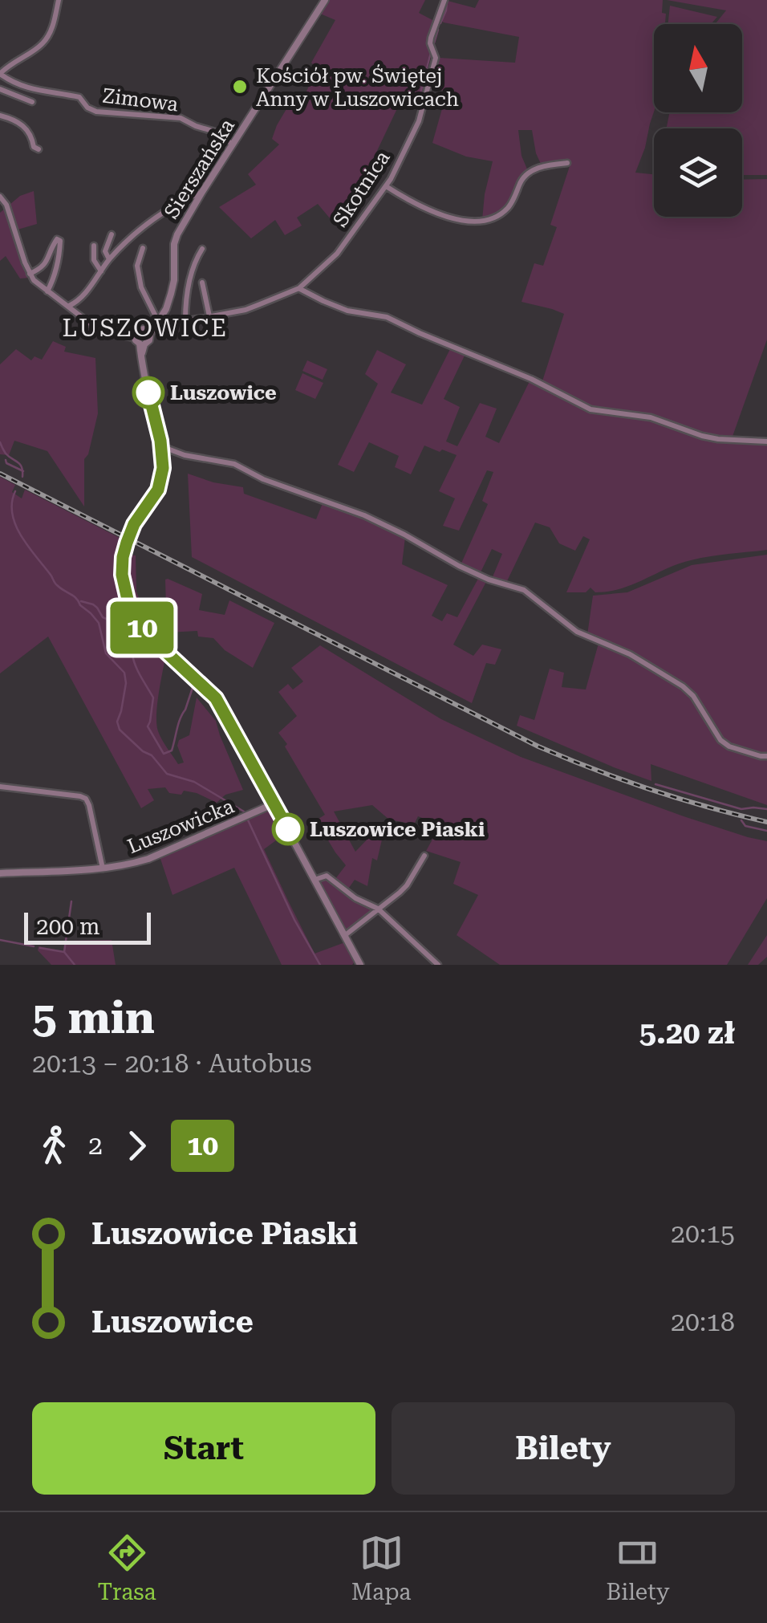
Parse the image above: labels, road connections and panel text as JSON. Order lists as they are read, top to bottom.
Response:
{
  "streets": {
    "street": [
      "Zimowa",
      "Sierszańska",
      "Skotnica",
      "Luszowicka"
    ]
  },
  "crossings": [
    ["Zimowa", "Sierszańska"]
  ],
  "districts": ["LUSZOWICE"],
  "places": ["Kościół pw. Świętej Anny w Luszowicach", "Luszowice", "Luszowice Piaski"],
  "lines": ["bus line 10"],
  "scale_bar": "200 m",
  "north": "top",
  "page": {
    "on_map": "10",
    "scale": "200 m",
    "heading": ["5 min", "20:13 – 20:18 · Autobus", "5.20 zł"],
    "legs": ["2", "10"],
    "list": [
      {
        "name": "Luszowice Piaski",
        "value": "20:15"
      },
      {
        "name": "Luszowice",
        "value": "20:18"
      }
    ],
    "buttons": ["Start", "Bilety"],
    "tabs": ["Trasa", "Mapa", "Bilety"]
  }
}
